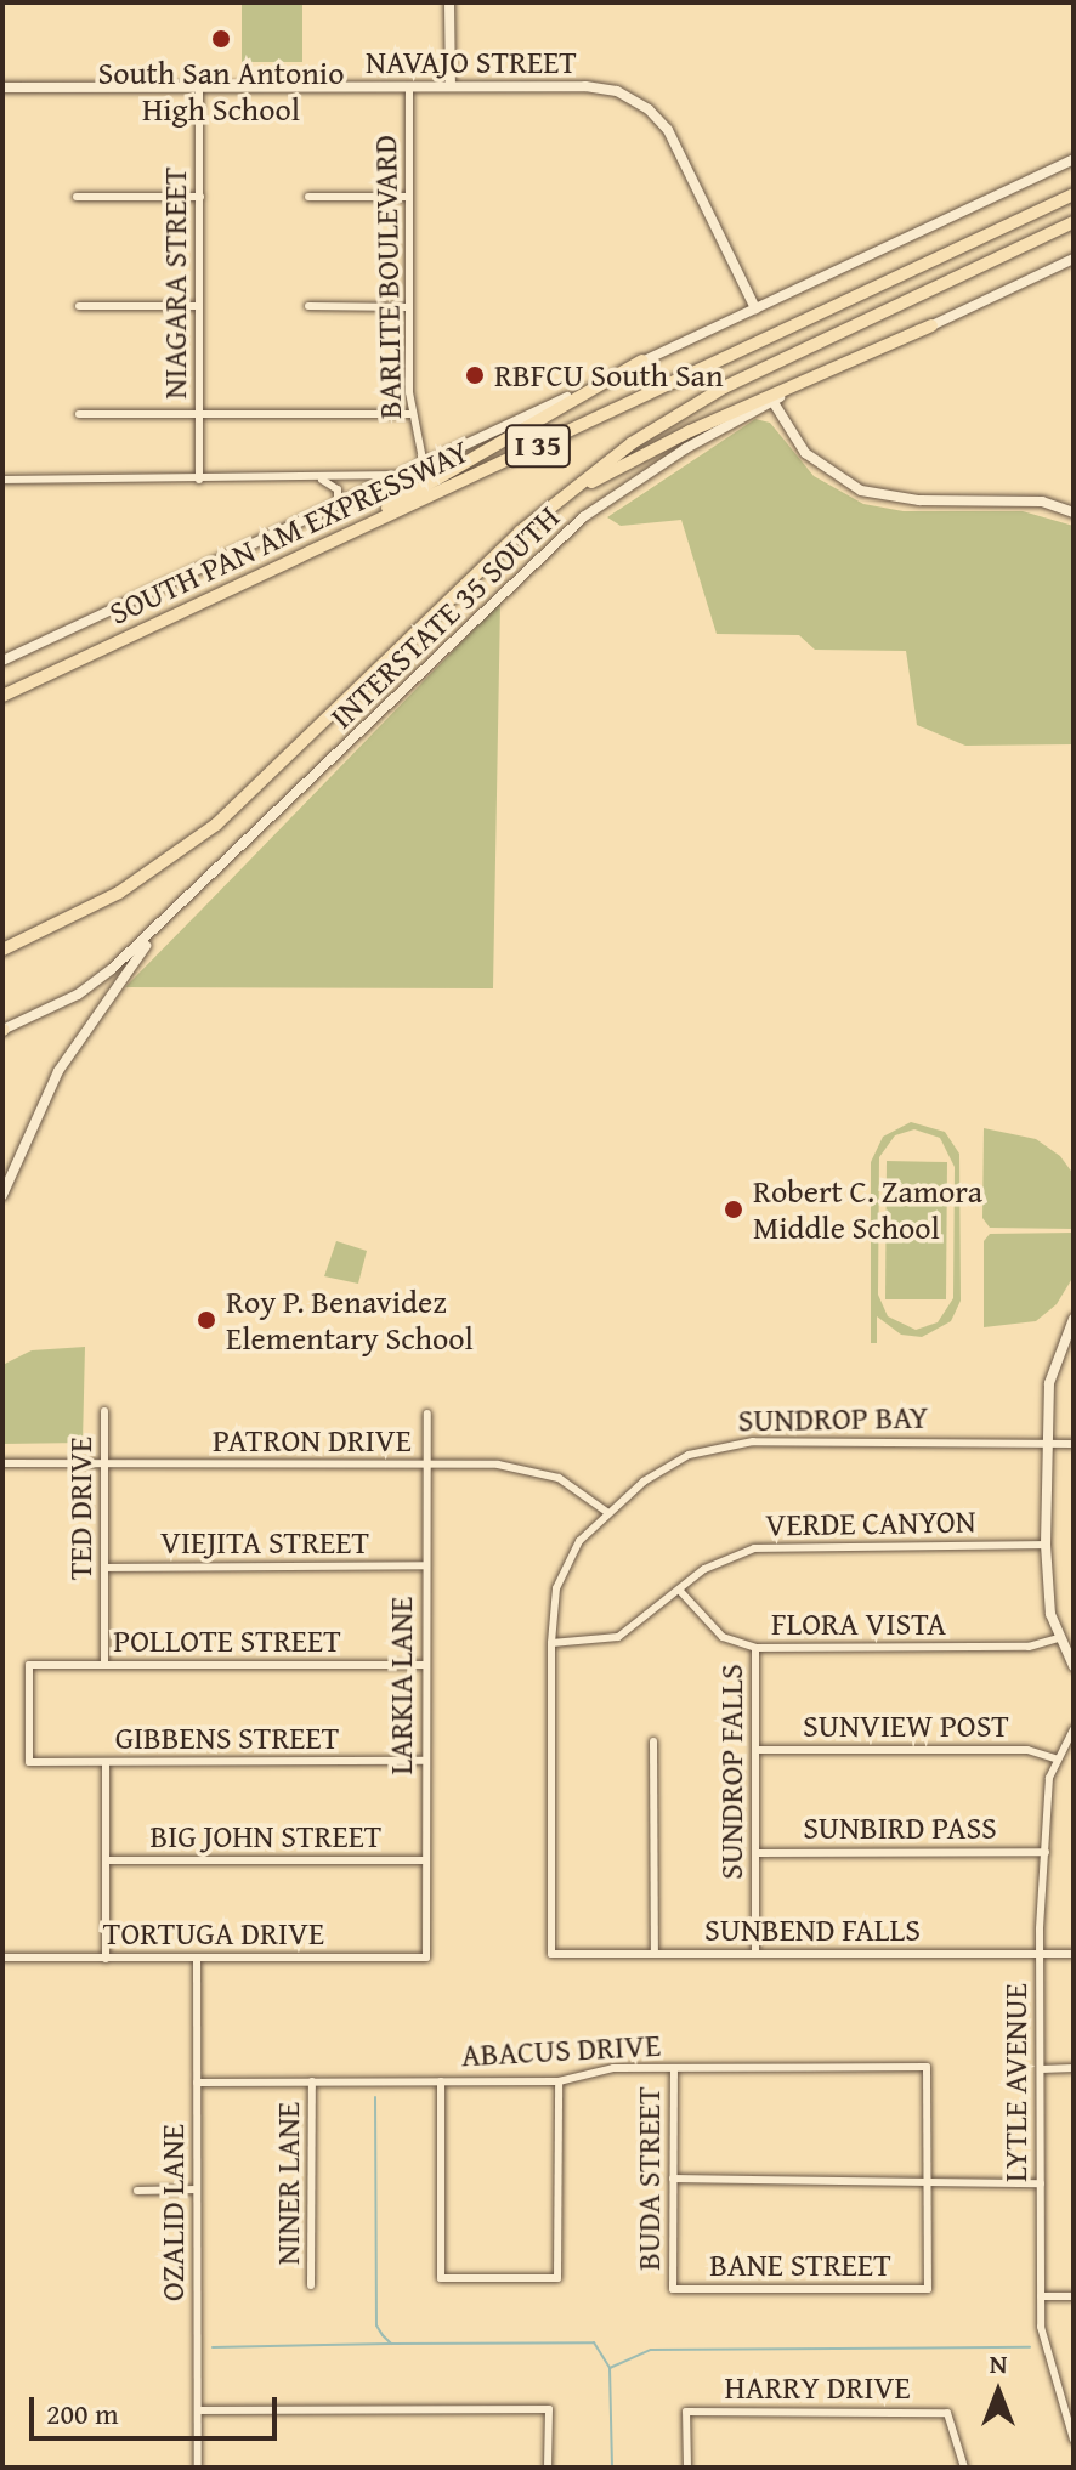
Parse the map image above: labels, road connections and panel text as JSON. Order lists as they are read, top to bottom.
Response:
{
  "streets": {
    "highway": ["I 35", "SOUTH PAN AM EXPRESSWAY"],
    "main road": ["NAVAJO STREET", "INTERSTATE 35 SOUTH"],
    "street": [
      "BARLITE BOULEVARD",
      "NIAGARA STREET",
      "SUNDROP BAY",
      "PATRON DRIVE",
      "TED DRIVE",
      "VERDE CANYON",
      "VIEJITA STREET",
      "FLORA VISTA",
      "POLLOTE STREET",
      "LARKIA LANE",
      "SUNVIEW POST",
      "GIBBENS STREET",
      "SUNDROP FALLS",
      "SUNBIRD PASS",
      "BIG JOHN STREET",
      "SUNBEND FALLS",
      "TORTUGA DRIVE",
      "ABACUS DRIVE",
      "LYTLE AVENUE",
      "BUDA STREET",
      "NINER LANE",
      "OZALID LANE",
      "BANE STREET",
      "HARRY DRIVE"
    ]
  },
  "crossings": [
    ["NAVAJO STREET", "BARLITE BOULEVARD"],
    ["NAVAJO STREET", "NIAGARA STREET"],
    ["SUNDROP BAY", "PATRON DRIVE"],
    ["SUNDROP BAY", "VERDE CANYON"],
    ["SUNDROP BAY", "SUNBEND FALLS"],
    ["PATRON DRIVE", "TED DRIVE"],
    ["PATRON DRIVE", "LARKIA LANE"],
    ["TED DRIVE", "VIEJITA STREET"],
    ["TED DRIVE", "POLLOTE STREET"],
    ["VERDE CANYON", "FLORA VISTA"],
    ["VIEJITA STREET", "LARKIA LANE"],
    ["FLORA VISTA", "SUNDROP FALLS"],
    ["POLLOTE STREET", "LARKIA LANE"],
    ["POLLOTE STREET", "GIBBENS STREET"],
    ["LARKIA LANE", "GIBBENS STREET"],
    ["LARKIA LANE", "BIG JOHN STREET"],
    ["LARKIA LANE", "TORTUGA DRIVE"],
    ["SUNVIEW POST", "SUNDROP FALLS"],
    ["SUNVIEW POST", "LYTLE AVENUE"],
    ["SUNDROP FALLS", "SUNBIRD PASS"],
    ["SUNDROP FALLS", "SUNBEND FALLS"],
    ["SUNBIRD PASS", "LYTLE AVENUE"],
    ["SUNBEND FALLS", "LYTLE AVENUE"],
    ["TORTUGA DRIVE", "OZALID LANE"],
    ["ABACUS DRIVE", "BUDA STREET"],
    ["ABACUS DRIVE", "NINER LANE"],
    ["ABACUS DRIVE", "OZALID LANE"],
    ["ABACUS DRIVE", "BANE STREET"],
    ["BUDA STREET", "BANE STREET"]
  ],
  "places": [
    "South San Antonio High School",
    "RBFCU South San",
    "Robert C. Zamora Middle School",
    "Roy P. Benavidez Elementary School"
  ],
  "scale_bar": "200 m",
  "north": "top"
}
